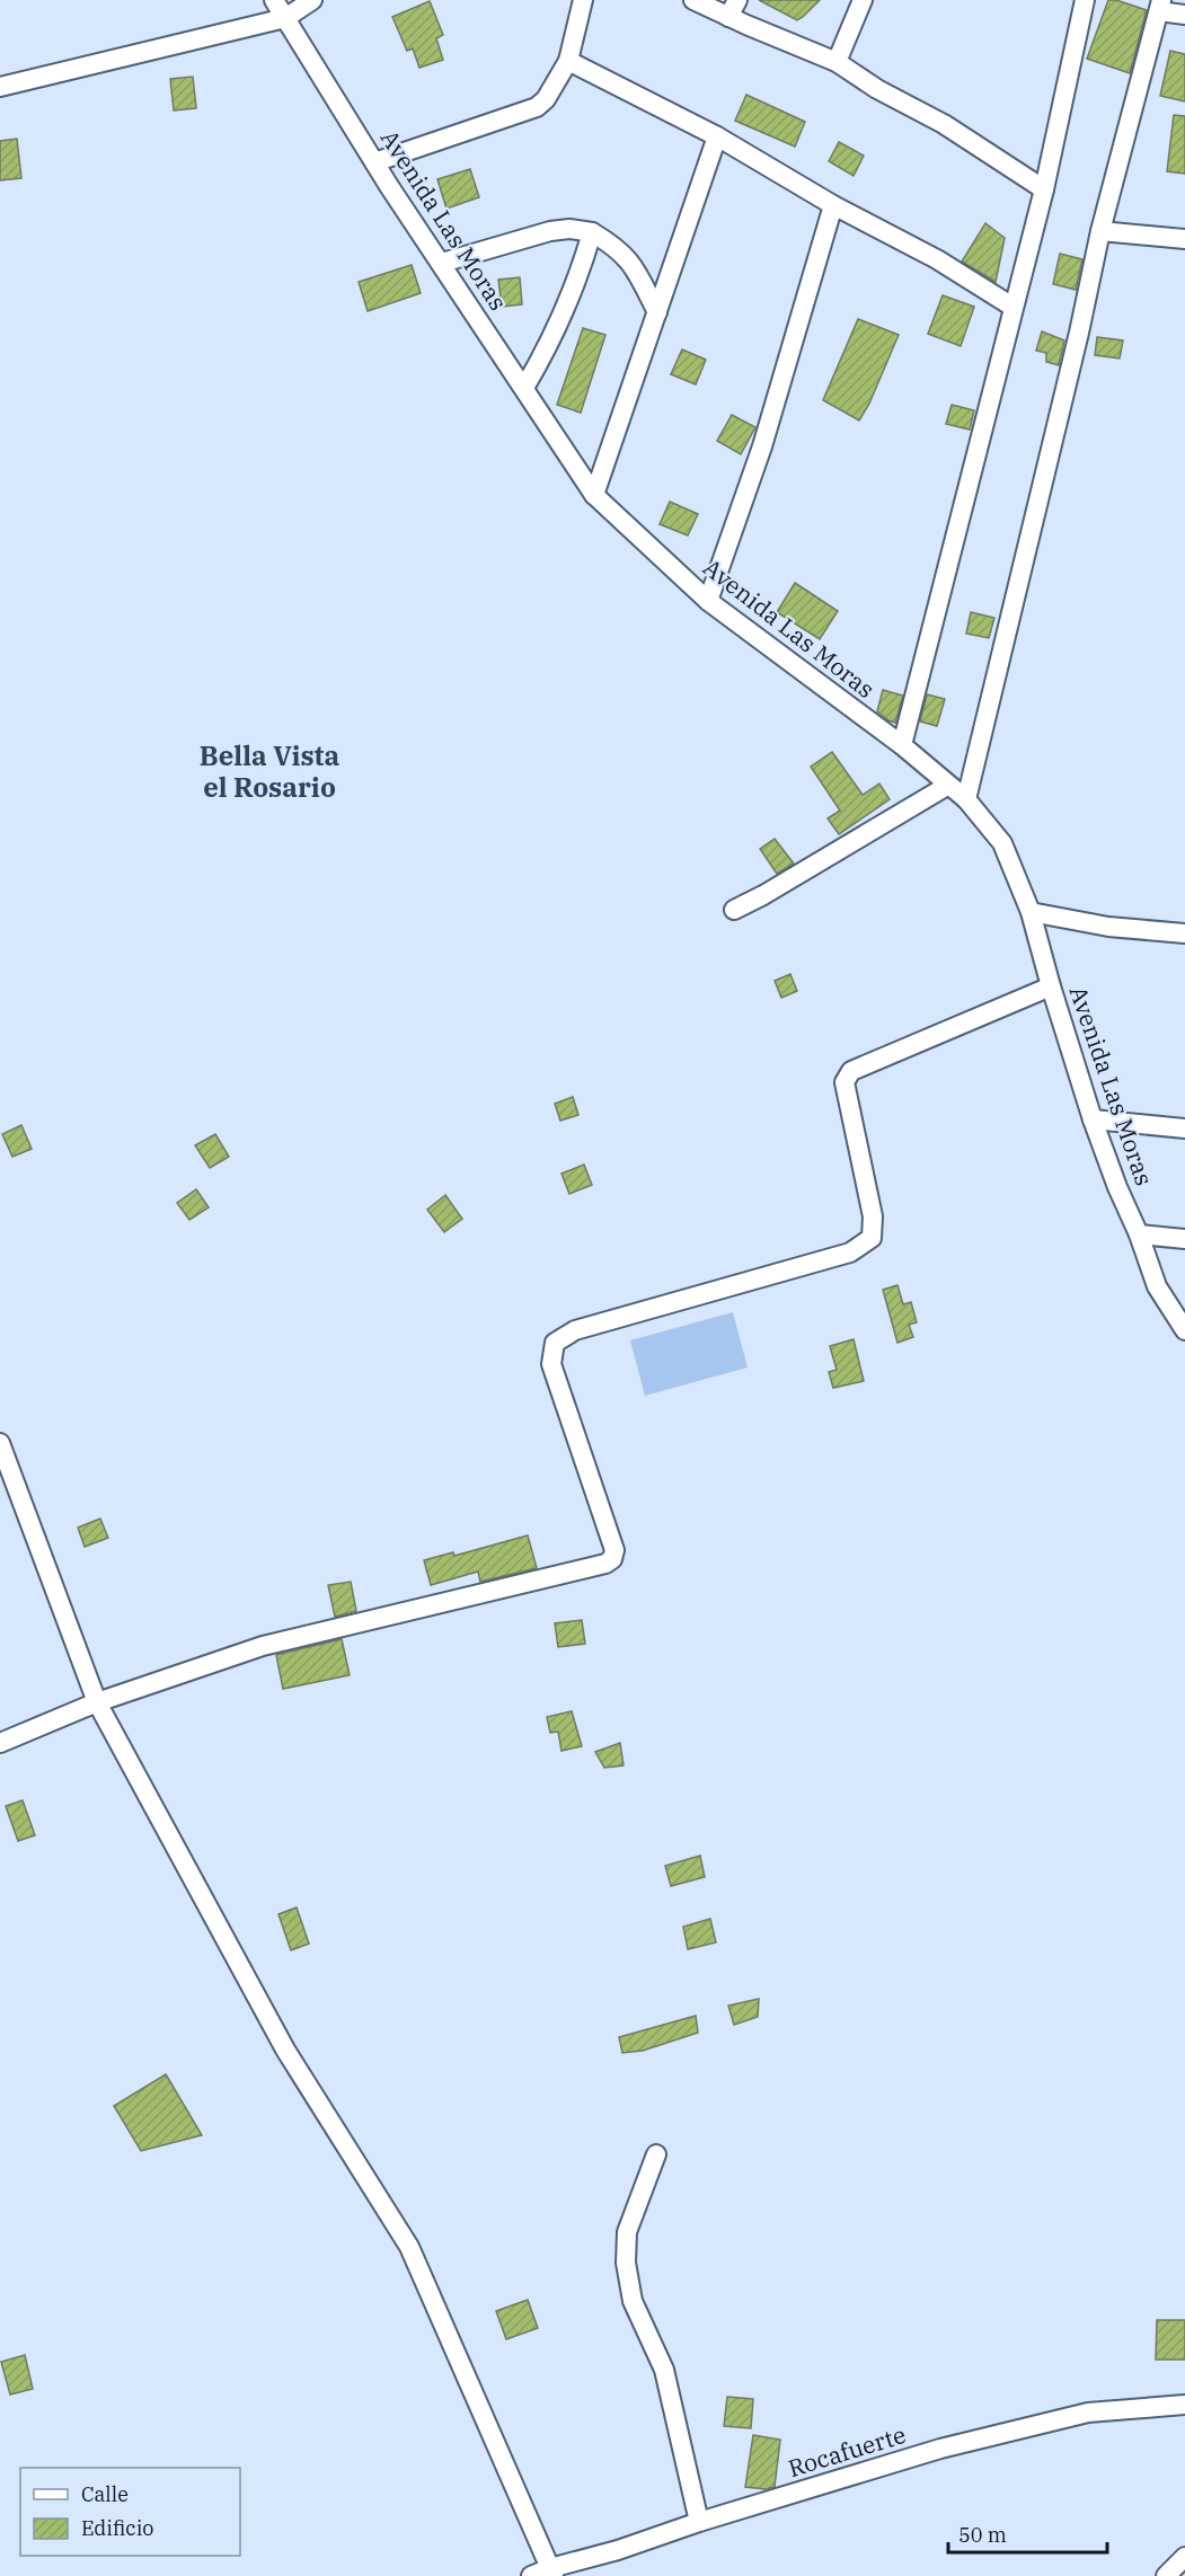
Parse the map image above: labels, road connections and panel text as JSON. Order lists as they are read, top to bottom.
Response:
{
  "streets": {
    "street": ["Avenida Las Moras", "Rocafuerte"]
  },
  "districts": ["Bella Vista el Rosario"],
  "legend": ["Calle", "Edificio"],
  "scale_bar": "50 m"
}
